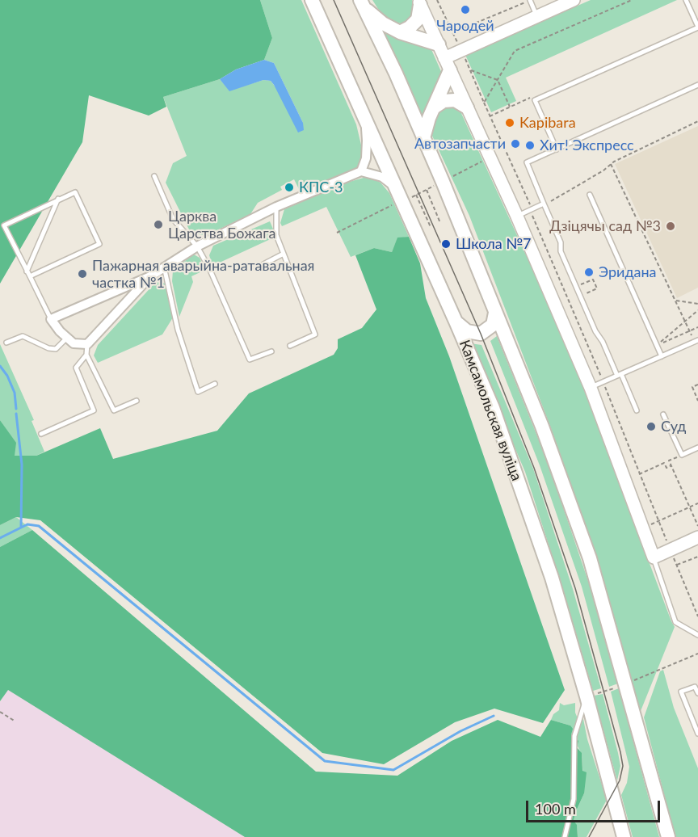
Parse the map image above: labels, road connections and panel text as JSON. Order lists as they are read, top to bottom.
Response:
{
  "streets": {
    "main road": ["Камсамольская вуліца"]
  },
  "places": [
    "Чародей",
    "Kapibara",
    "Автозапчасти",
    "Хит! Экспресс",
    "КПС-3",
    "Царква Царства Божага",
    "Дзіцячы сад №3",
    "Школа №7",
    "Эридана",
    "Пажарная аварыйна-ратавальная частка №1",
    "Суд"
  ],
  "scale_bar": "100 m"
}
